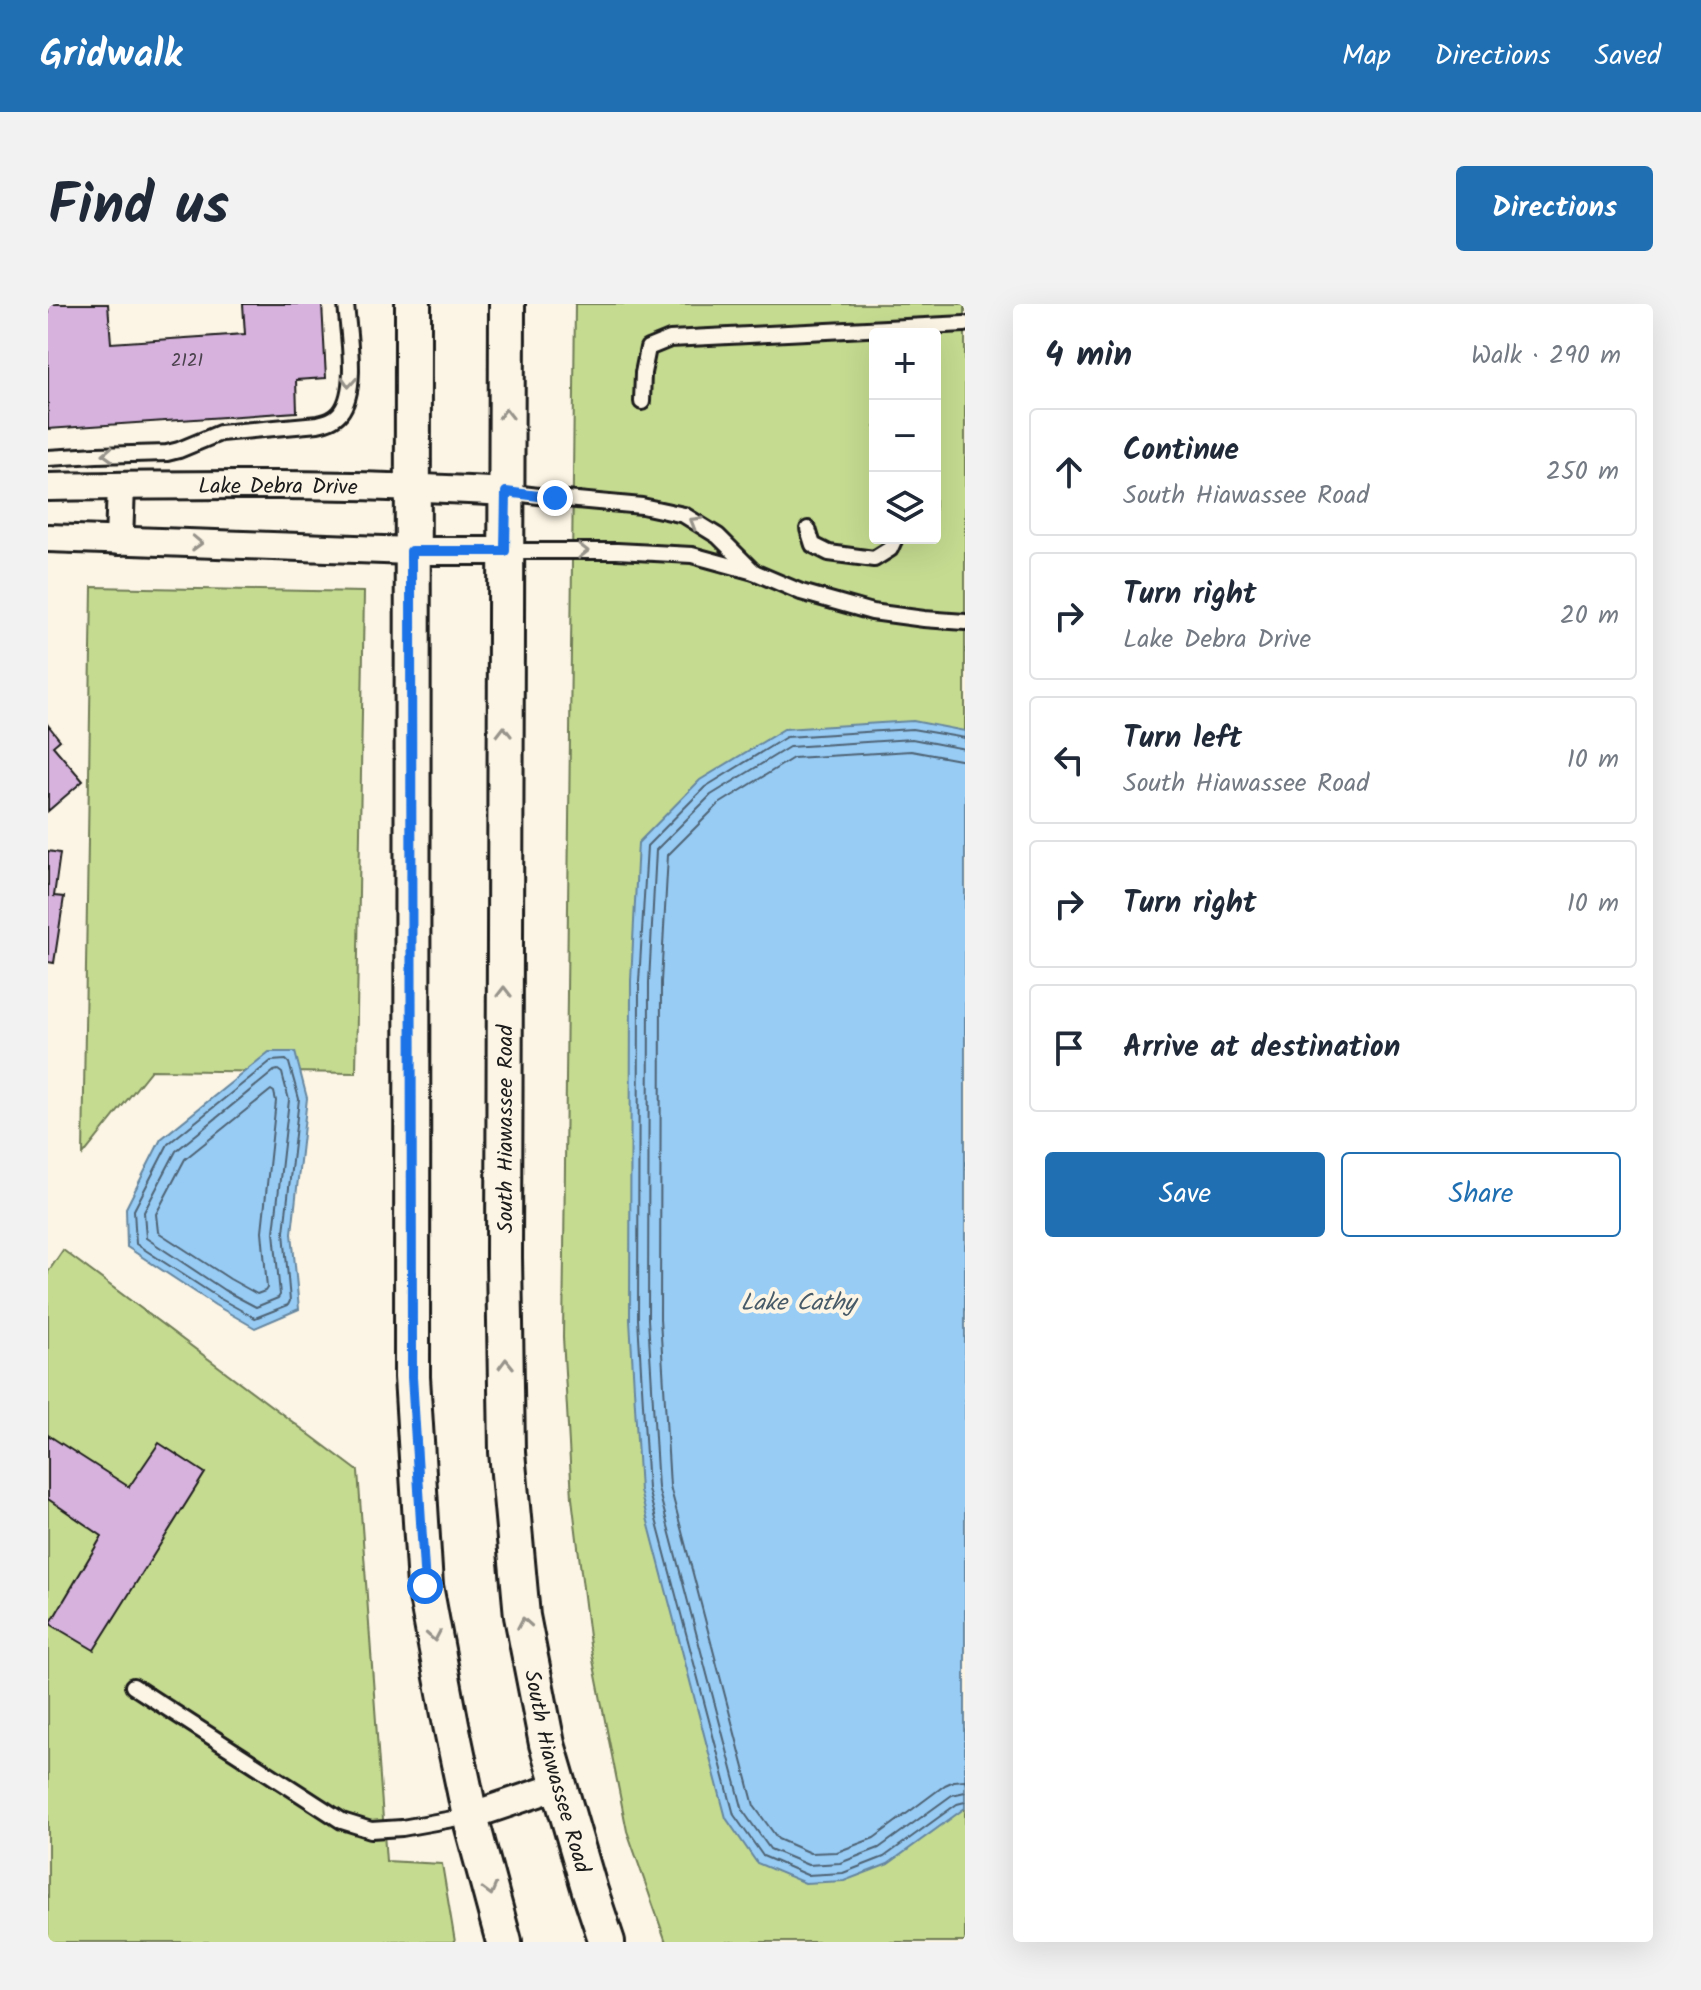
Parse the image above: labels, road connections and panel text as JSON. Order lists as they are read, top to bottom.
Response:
{
  "streets": {
    "street": ["Lake Debra Drive", "South Hiawassee Road"]
  },
  "crossings": [
    ["Lake Debra Drive", "South Hiawassee Road"]
  ],
  "water": ["Lake Cathy"],
  "house_numbers": ["2121"],
  "page": {
    "header": "Gridwalk",
    "nav": ["Map", "Directions", "Saved"],
    "title": "Find us",
    "buttons": [
      "Directions",
      ["Save", "Share"]
    ],
    "heading": ["4 min", "Walk · 290 m"],
    "map_buttons": ["+", "−"],
    "list": [
      ["Continue", "South Hiawassee Road", "250 m"],
      ["Turn right", "Lake Debra Drive", "20 m"],
      ["Turn left", "South Hiawassee Road", "10 m"],
      ["Turn right", "10 m"],
      "Arrive at destination"
    ]
  }
}
